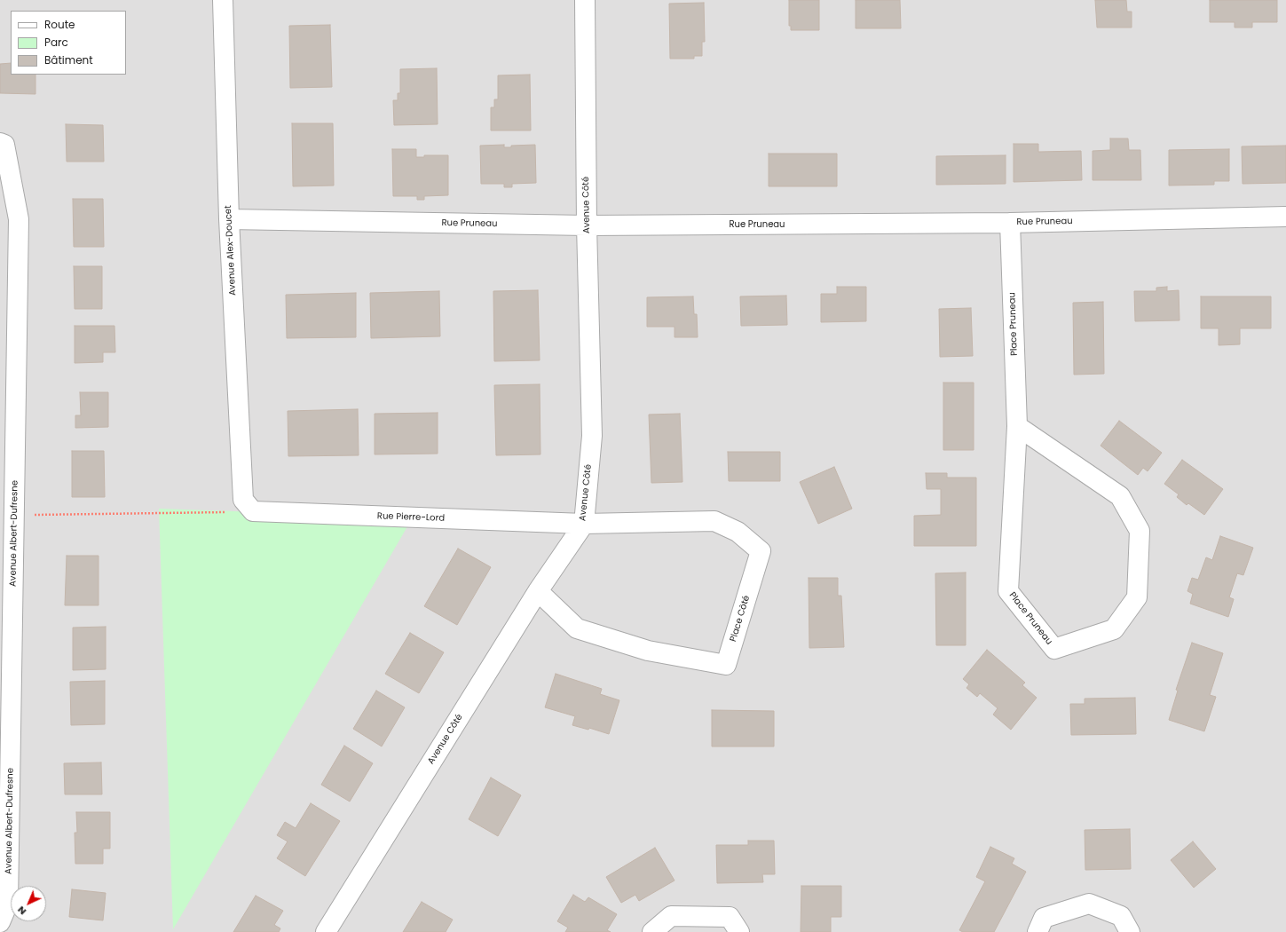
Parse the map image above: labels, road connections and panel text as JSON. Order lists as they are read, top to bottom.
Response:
{
  "streets": {
    "street": [
      "Avenue Côté",
      "Rue Pruneau",
      "Avenue Alex-Doucet",
      "Place Pruneau",
      "Rue Pierre-Lord",
      "Avenue Albert-Dufresne",
      "Place Côté"
    ]
  },
  "crossings": [
    ["Avenue Côté", "Rue Pruneau"],
    ["Avenue Côté", "Rue Pierre-Lord"],
    ["Avenue Côté", "Place Côté"],
    ["Rue Pruneau", "Avenue Alex-Doucet"],
    ["Rue Pruneau", "Place Pruneau"],
    ["Avenue Alex-Doucet", "Rue Pierre-Lord"],
    ["Rue Pierre-Lord", "Place Côté"]
  ],
  "legend": ["Route", "Parc", "Bâtiment"],
  "north": "bottom left"
}
